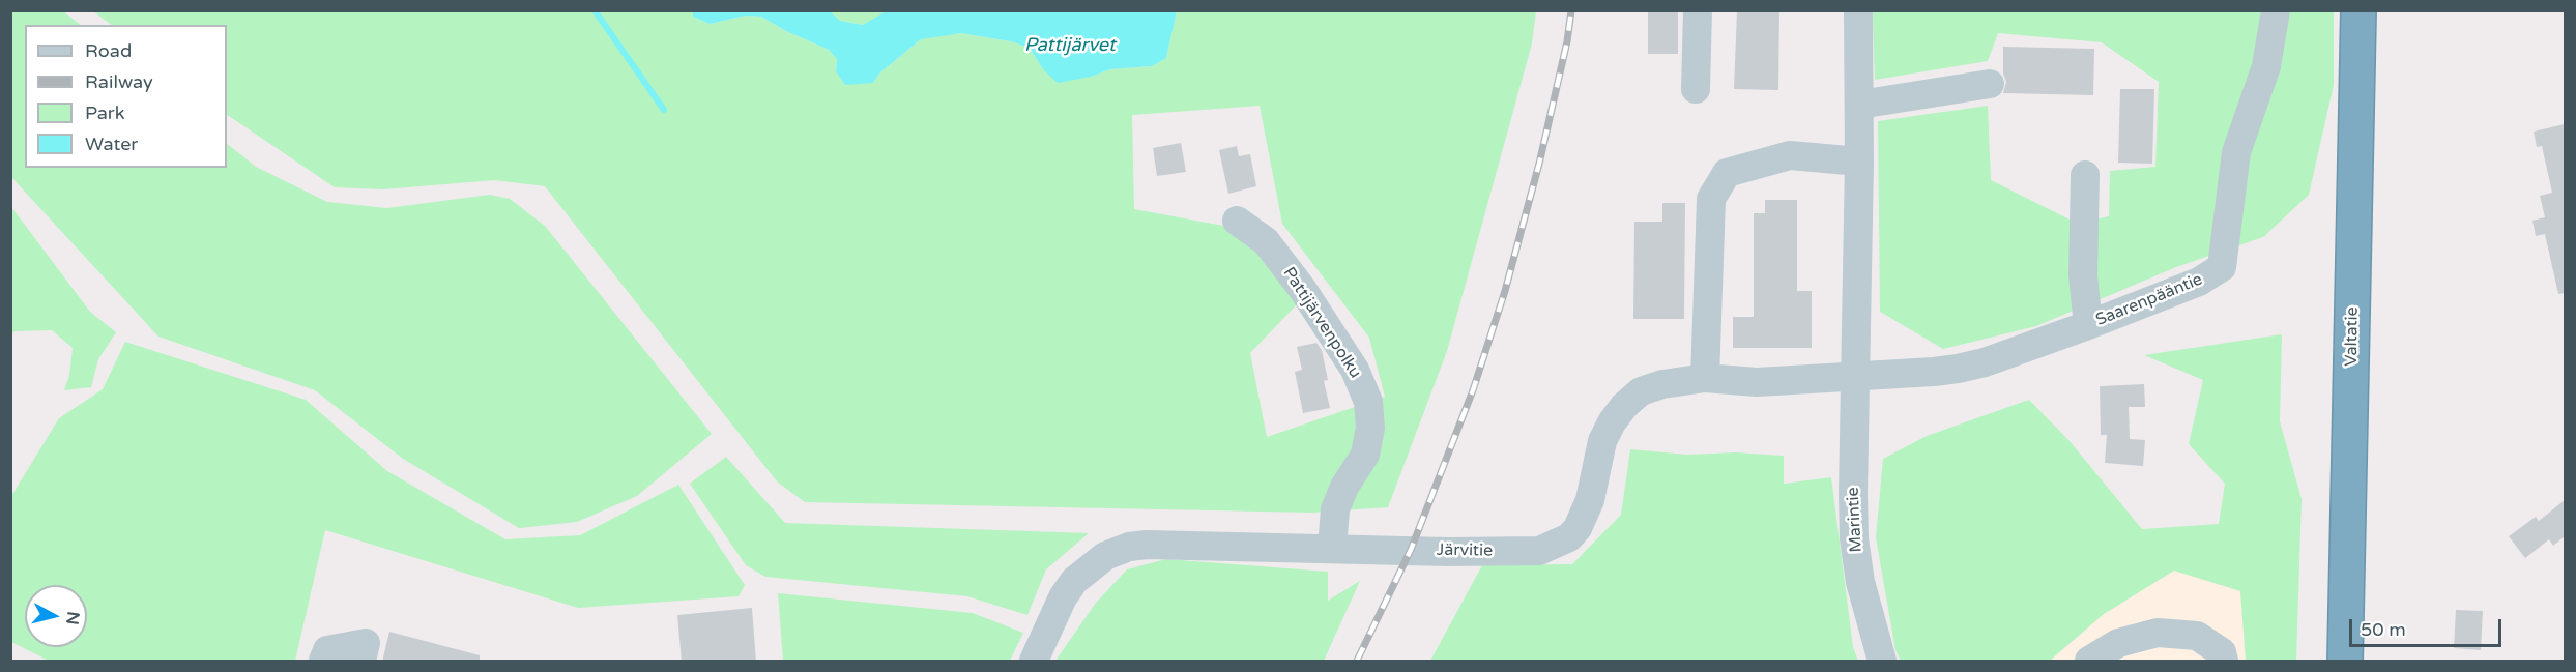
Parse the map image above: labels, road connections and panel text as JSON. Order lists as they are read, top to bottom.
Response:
{
  "streets": {
    "highway": ["Valtatie"],
    "street": [
      "Saarenpääntie",
      "Pattijärvenpolku",
      "Marintie",
      "Järvitie"
    ]
  },
  "crossings": [
    ["Saarenpääntie", "Marintie"],
    ["Saarenpääntie", "Järvitie"],
    ["Pattijärvenpolku", "Järvitie"],
    ["Marintie", "Järvitie"]
  ],
  "water": ["Pattijärvet"],
  "legend": [
    "Road",
    "Railway",
    "Park",
    "Water"
  ],
  "scale_bar": "50 m",
  "north": "right"
}
